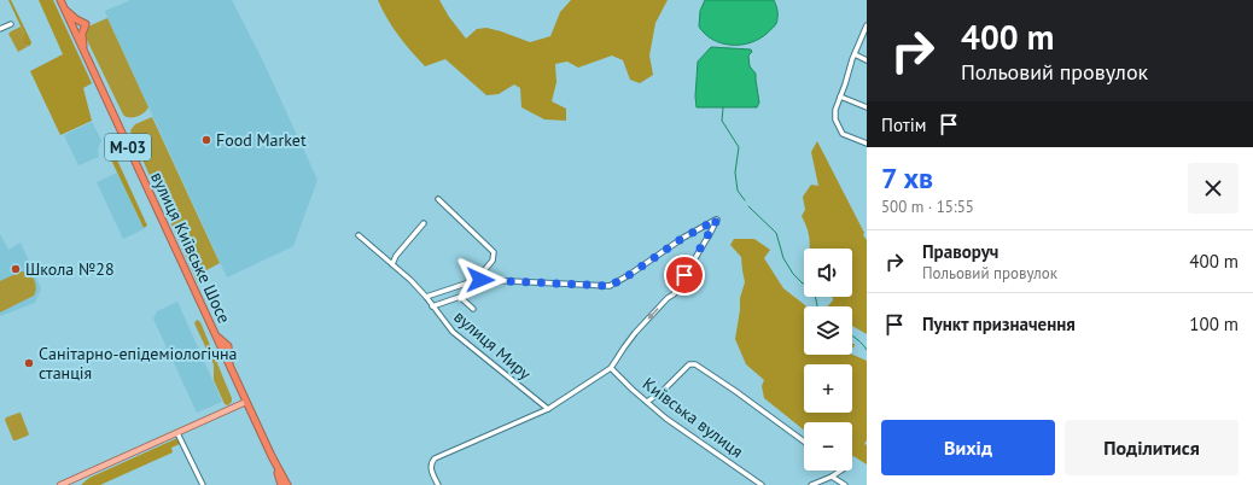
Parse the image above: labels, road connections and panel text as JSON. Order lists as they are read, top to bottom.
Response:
{
  "streets": {
    "highway": ["М-03", "вулиця Київське Шосе"],
    "street": ["вулиця Миру", "Київська вулиця"]
  },
  "places": ["Food Market", "Школа №28", "Санітарно-епідеміологічна станція"],
  "page": {
    "turn": ["400 m", "Польовий провулок"],
    "then": "Потім",
    "heading": ["7 хв", "500 m · 15:55"],
    "list": [
      {
        "name": "Праворуч",
        "note": "Польовий провулок",
        "value": "400 m"
      },
      {
        "name": "Пункт призначення",
        "value": "100 m"
      }
    ],
    "map_buttons": ["+", "−"],
    "buttons": ["Вихід", "Поділитися"]
  }
}
